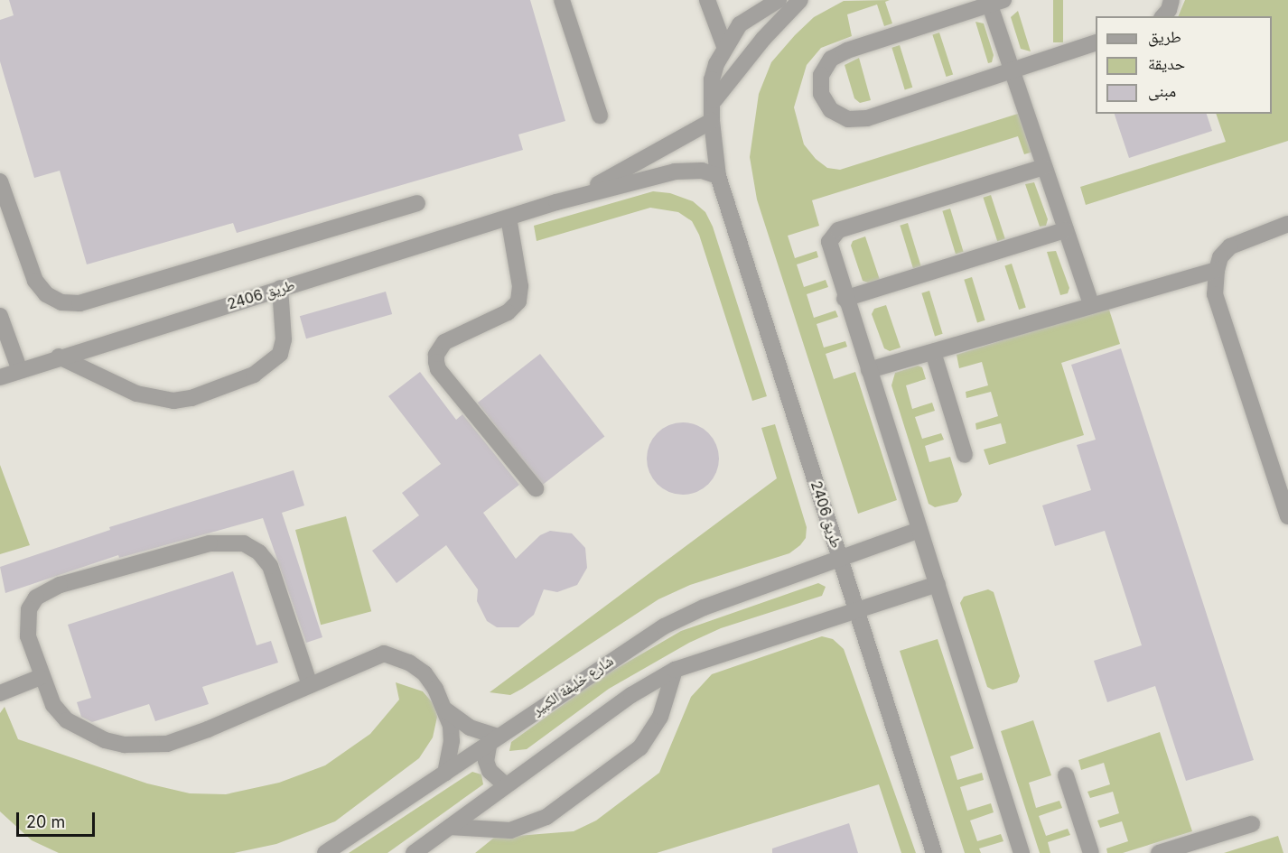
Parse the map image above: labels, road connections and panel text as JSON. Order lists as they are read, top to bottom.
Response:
{
  "streets": {
    "street": ["طريق 2406", "شارع خليفة الكبير"]
  },
  "crossings": [
    ["طريق 2406", "شارع خليفة الكبير"]
  ],
  "legend": ["طريق", "حديقة", "مبنى"],
  "scale_bar": "20 m"
}
